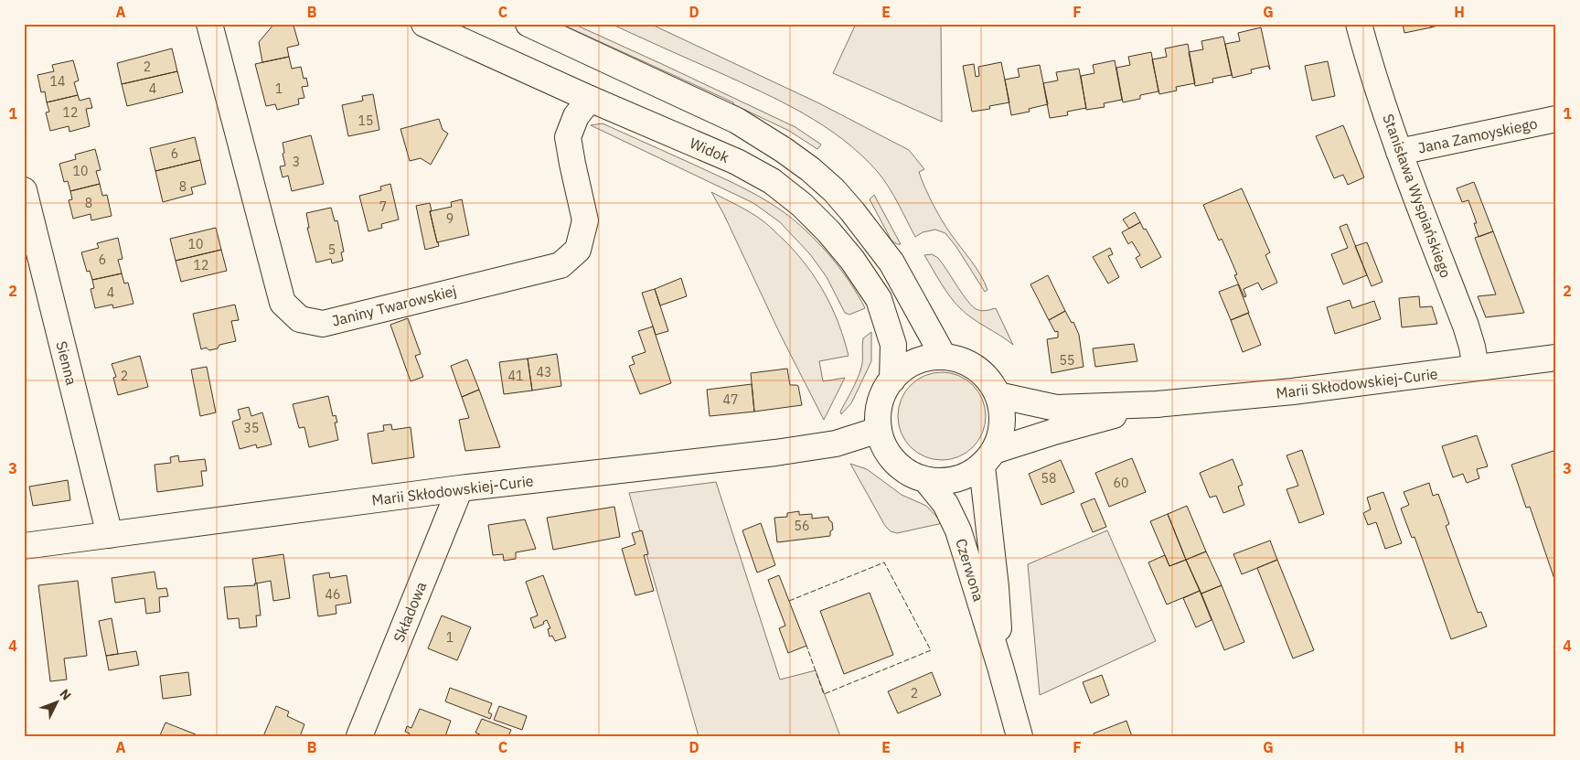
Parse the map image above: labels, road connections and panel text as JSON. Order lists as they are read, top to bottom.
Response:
{
  "streets": {
    "street": [
      "Jana Zamoyskiego",
      "Widok",
      "Stanisława Wyspiańskiego",
      "Janiny Twarowskiej",
      "Sienna",
      "Marii Skłodowskiej-Curie",
      "Czerwona",
      "Składowa"
    ]
  },
  "crossings": [
    ["Jana Zamoyskiego", "Stanisława Wyspiańskiego"],
    ["Widok", "Janiny Twarowskiej"],
    ["Widok", "Marii Skłodowskiej-Curie"],
    ["Widok", "Czerwona"],
    ["Stanisława Wyspiańskiego", "Marii Skłodowskiej-Curie"],
    ["Sienna", "Marii Skłodowskiej-Curie"],
    ["Marii Skłodowskiej-Curie", "Czerwona"],
    ["Marii Skłodowskiej-Curie", "Składowa"]
  ],
  "house_numbers": [
    "2",
    "14",
    "4",
    "1",
    "12",
    "15",
    "6",
    "3",
    "10",
    "8",
    "8",
    "7",
    "9",
    "10",
    "5",
    "6",
    "12",
    "4",
    "55",
    "43",
    "2",
    "41",
    "47",
    "35",
    "58",
    "60",
    "56",
    "46",
    "1",
    "2"
  ],
  "north": "top right",
  "grid": {
    "columns": [
      "A",
      "B",
      "C",
      "D",
      "E",
      "F",
      "G",
      "H"
    ],
    "rows": [
      "1",
      "2",
      "3",
      "4"
    ]
  }
}
